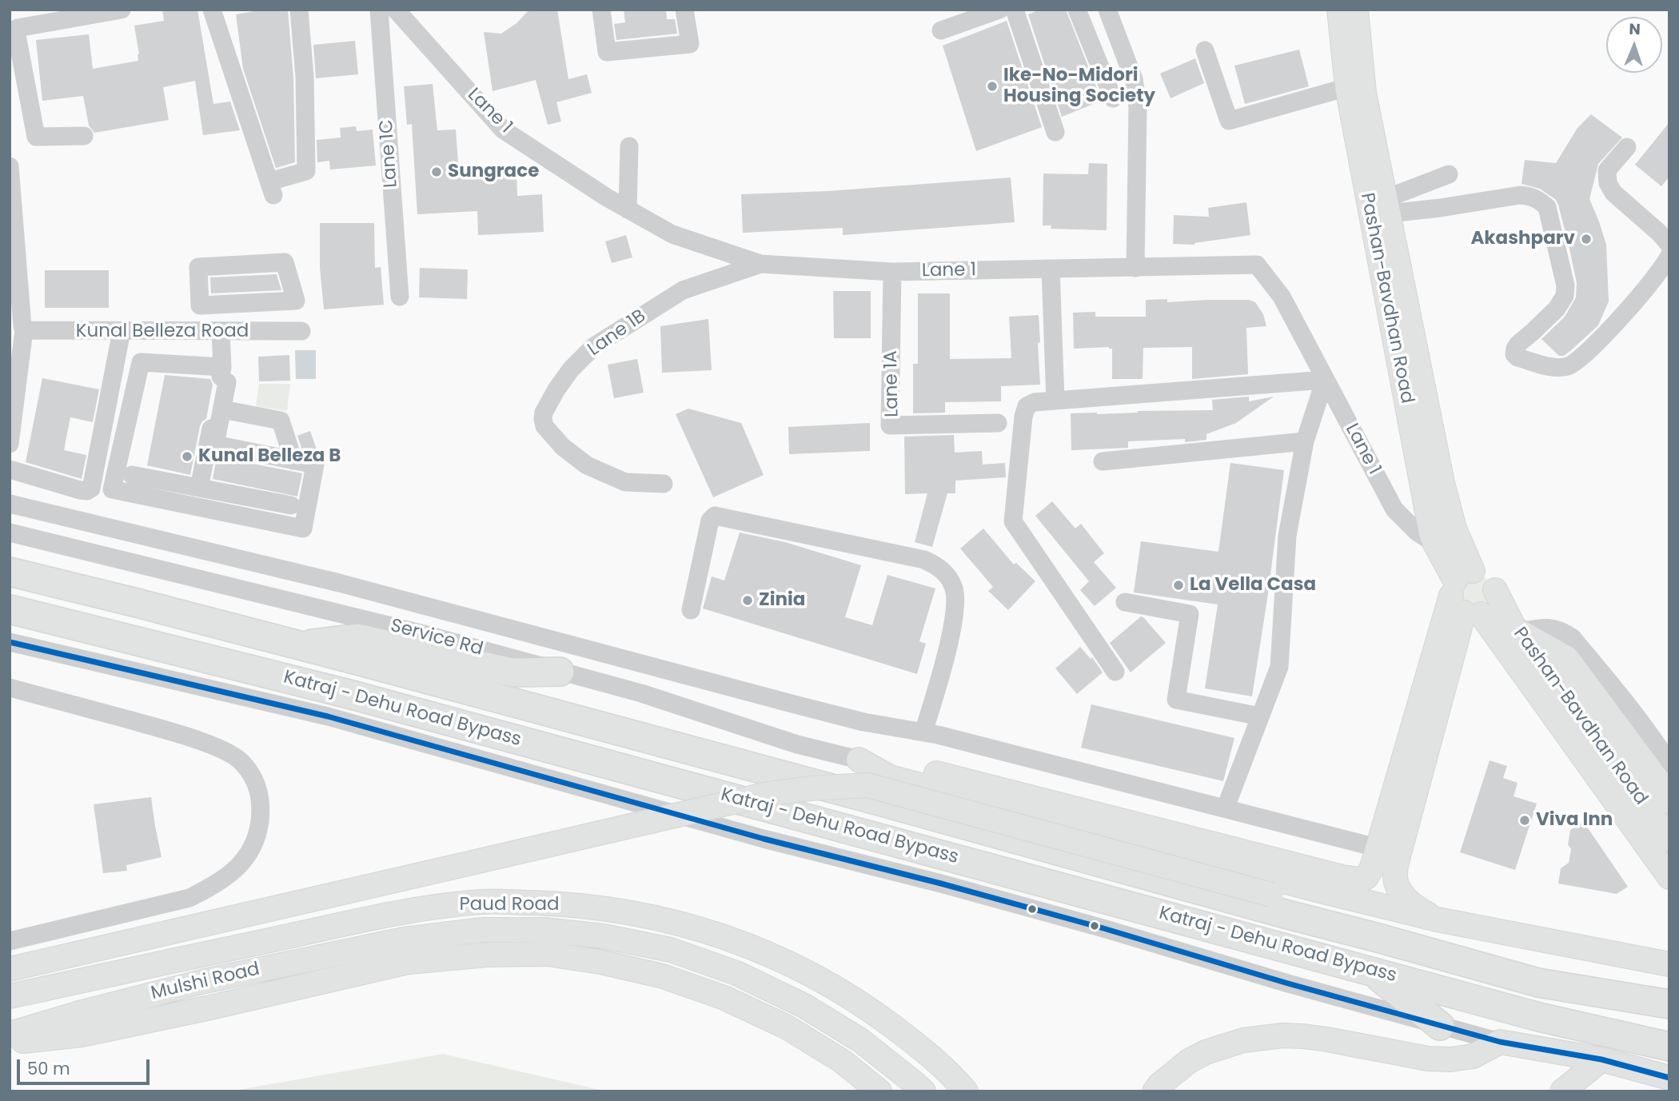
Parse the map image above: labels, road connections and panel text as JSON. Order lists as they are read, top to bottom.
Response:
{
  "streets": {
    "highway": ["Katraj - Dehu Road Bypass"],
    "main road": ["Pashan-Bavdhan Road", "Paud Road", "Mulshi Road"],
    "street": [
      "Lane 1",
      "Lane 1C",
      "Kunal Belleza Road",
      "Lane 1B",
      "Lane 1A",
      "Service Rd"
    ]
  },
  "crossings": [
    ["Lane 1", "Pashan-Bavdhan Road"],
    ["Lane 1", "Lane 1B"],
    ["Lane 1", "Lane 1A"]
  ],
  "places": [
    "Ike-No-Midori Housing Society",
    "Sungrace",
    "Akashparv",
    "Kunal Belleza B",
    "La Vella Casa",
    "Zinia",
    "Viva Inn"
  ],
  "scale_bar": "50 m",
  "north": "top"
}
